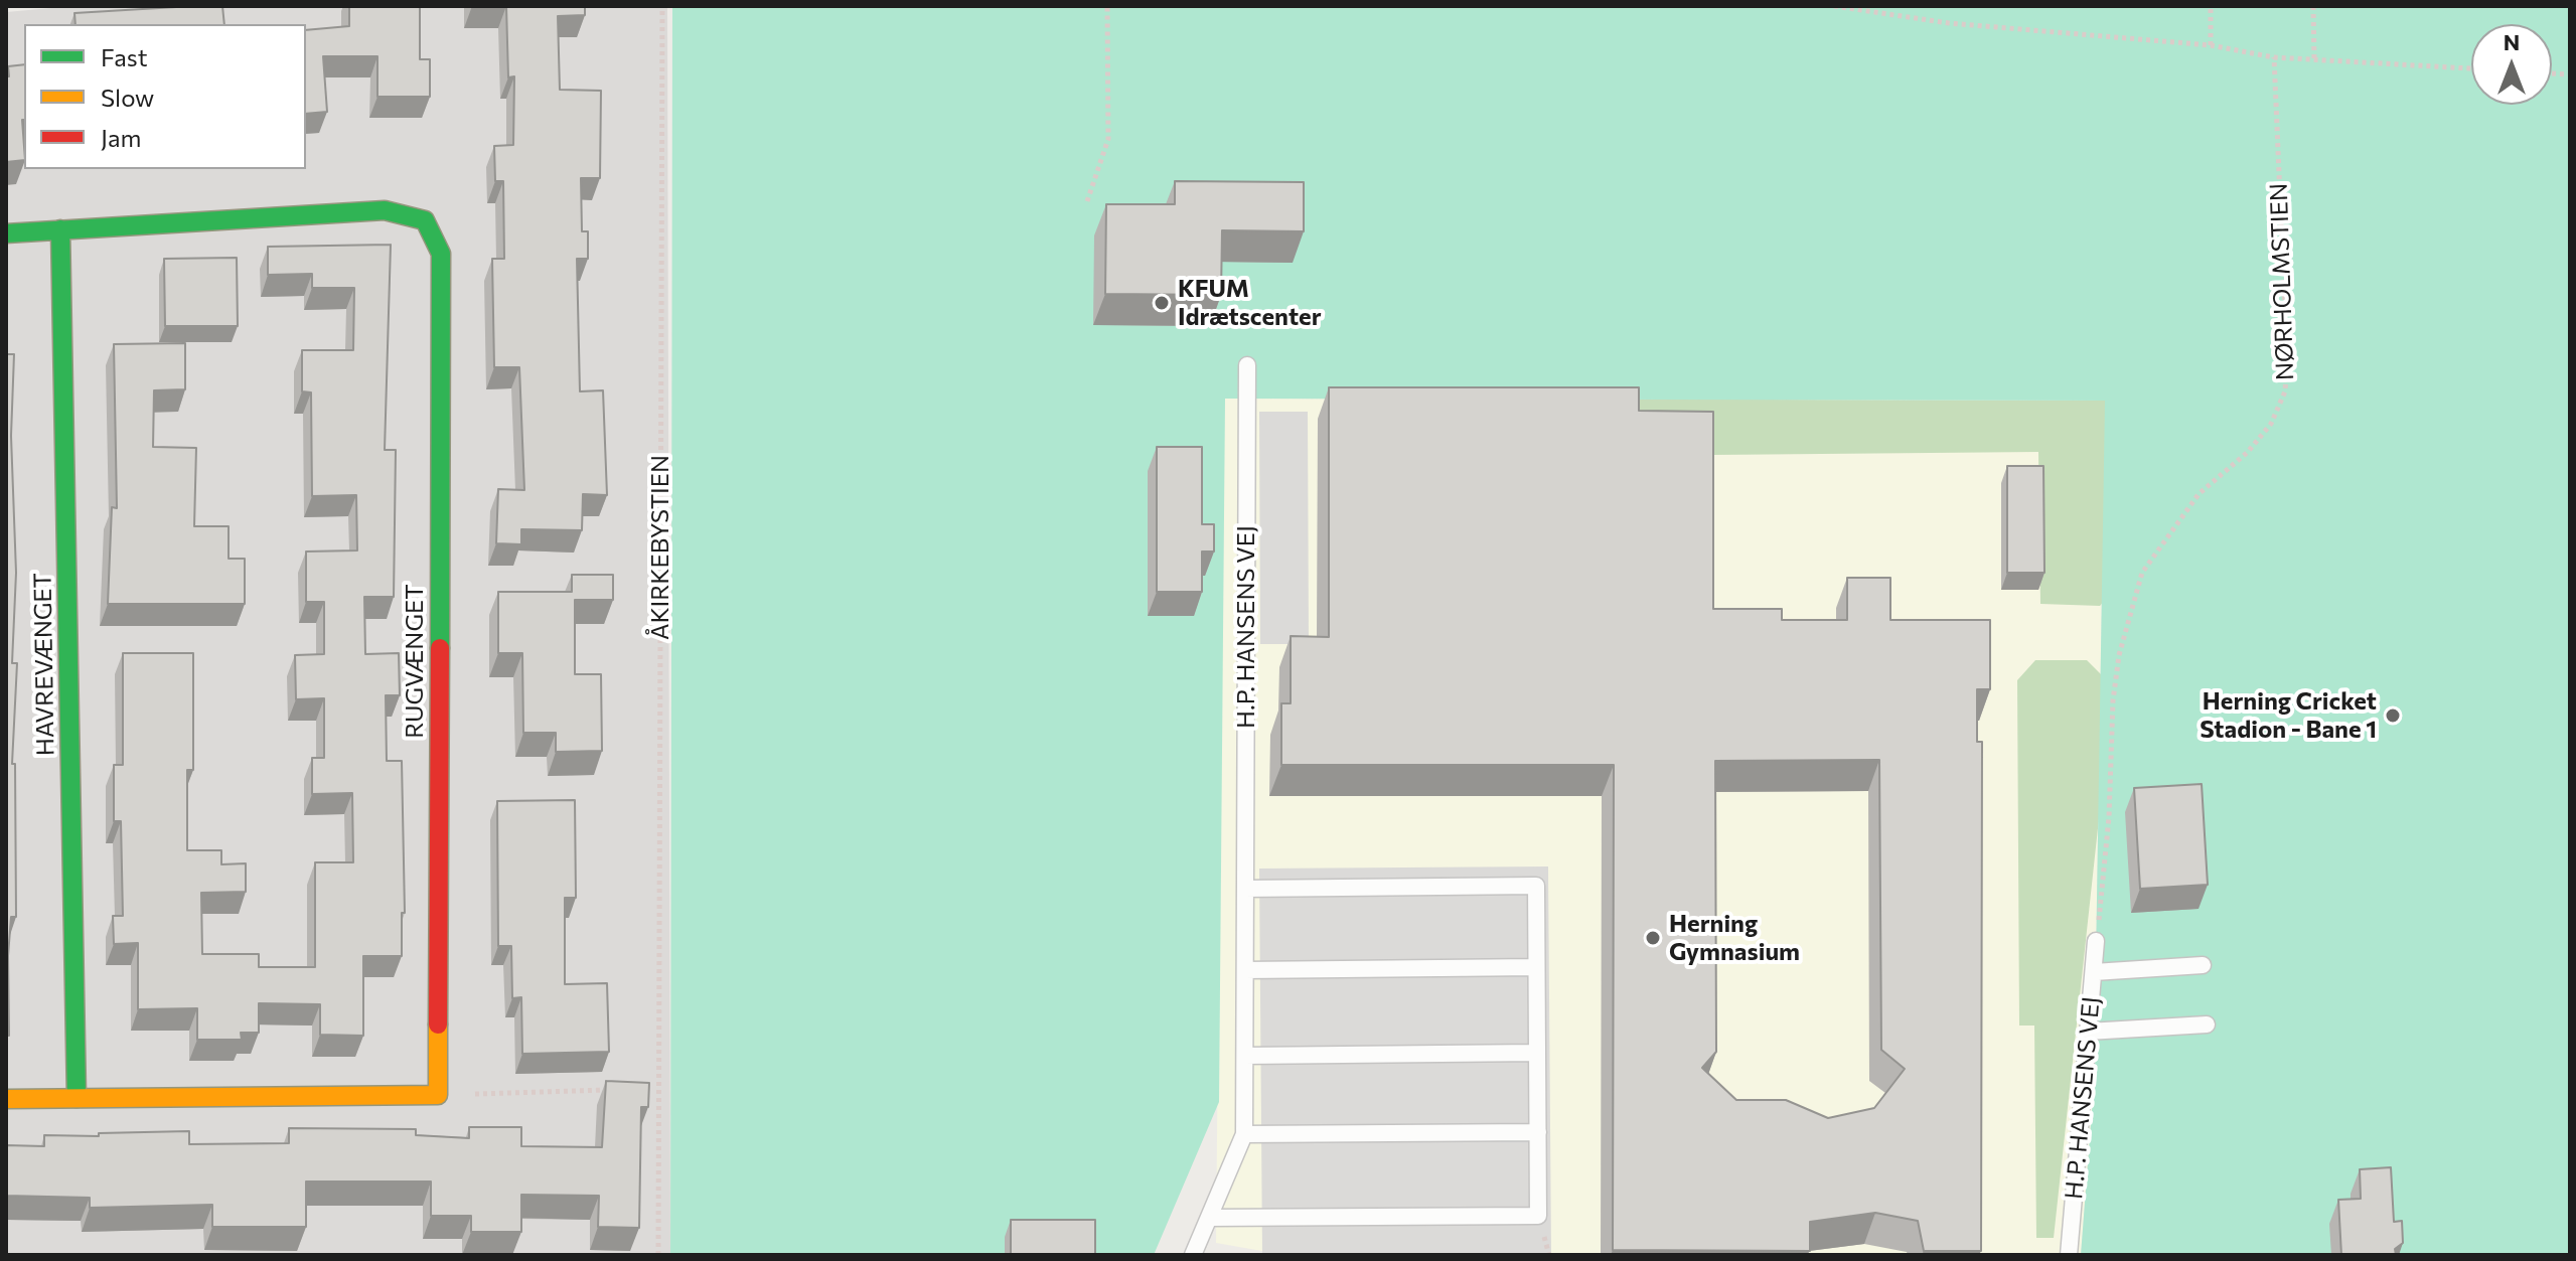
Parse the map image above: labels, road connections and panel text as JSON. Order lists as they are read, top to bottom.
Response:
{
  "streets": {
    "street": ["RUGVÆNGET", "HAVREVÆNGET"],
    "lane": ["H.P. HANSENS VEJ"],
    "path": ["NØRHOLMSTIEN", "ÅKIRKEBYSTIEN"]
  },
  "crossings": [
    ["NØRHOLMSTIEN", "H.P. HANSENS VEJ"],
    ["RUGVÆNGET", "HAVREVÆNGET"]
  ],
  "places": ["KFUM Idrætscenter", "Herning Cricket Stadion - Bane 1", "Herning Gymnasium"],
  "legend": ["Fast", "Slow", "Jam"],
  "north": "top"
}
